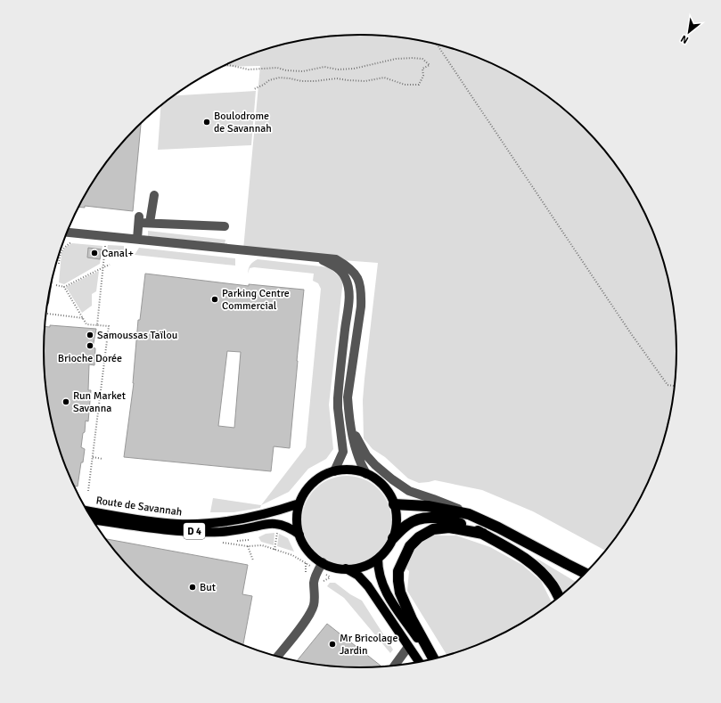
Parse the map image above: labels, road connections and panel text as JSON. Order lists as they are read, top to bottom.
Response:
{
  "streets": {
    "main road": ["Route de Savannah", "D 4"]
  },
  "places": [
    "Boulodrome de Savannah",
    "Canal+",
    "Parking Centre Commercial",
    "Samoussas Taïlou",
    "Brioche Dorée",
    "Run Market Savanna",
    "But",
    "Mr Bricolage Jardin"
  ],
  "north": "bottom left"
}
